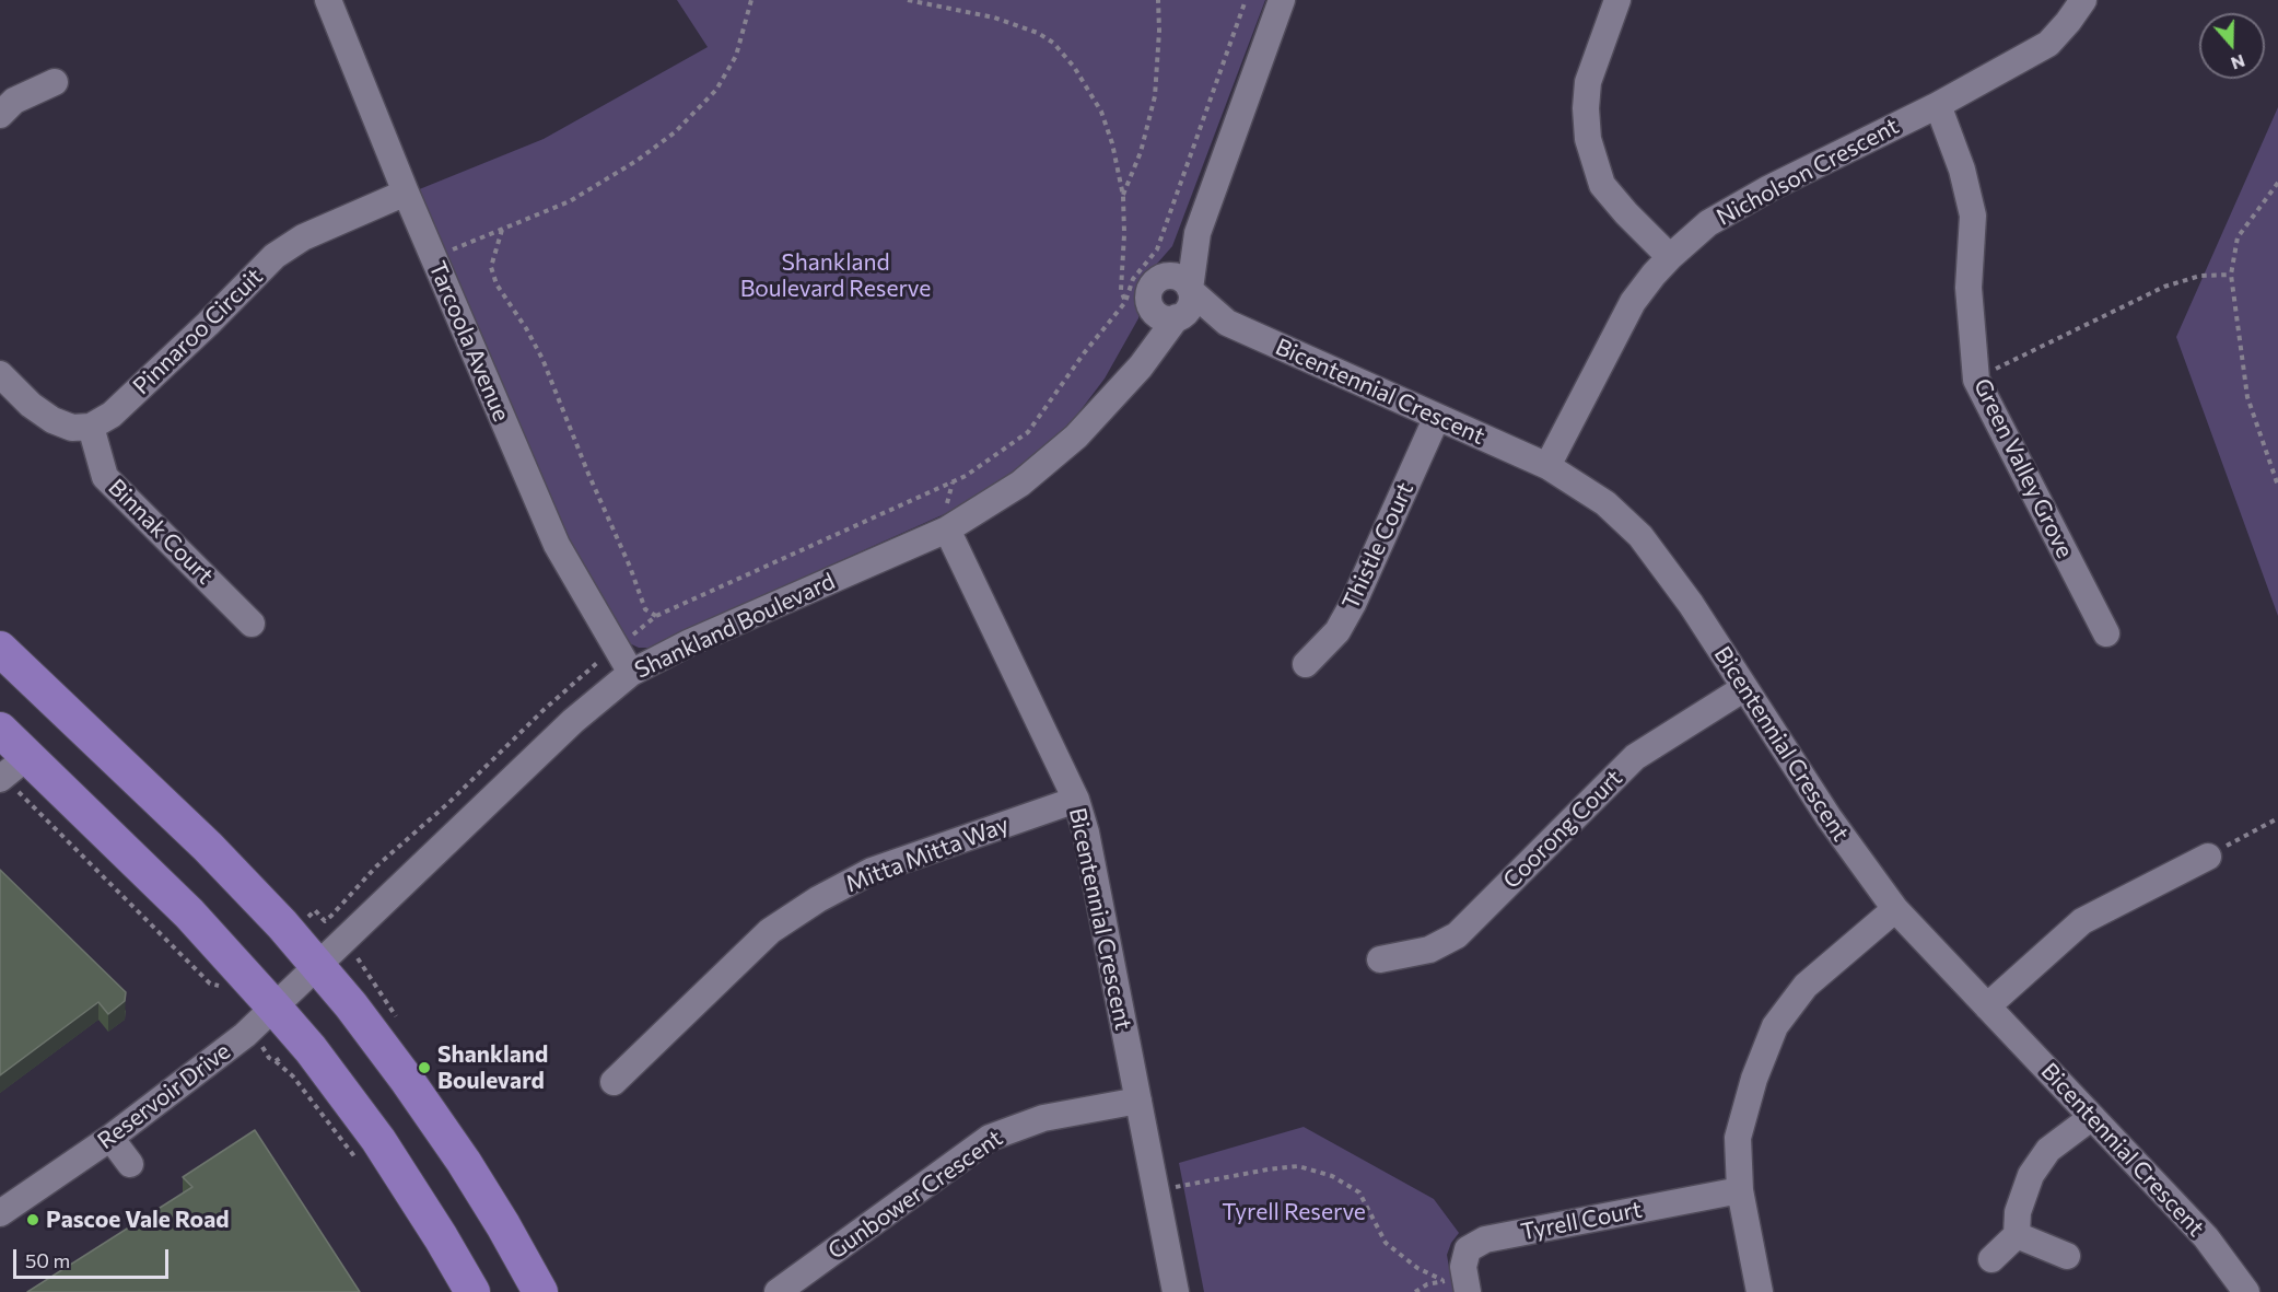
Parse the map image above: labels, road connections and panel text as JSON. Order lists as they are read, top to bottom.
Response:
{
  "streets": {
    "street": [
      "Nicholson Crescent",
      "Pinnaroo Circuit",
      "Tarcoola Avenue",
      "Bicentennial Crescent",
      "Green Valley Grove",
      "Binnak Court",
      "Thistle Court",
      "Shankland Boulevard",
      "Coorong Court",
      "Mitta Mitta Way",
      "Reservoir Drive",
      "Gunbower Crescent",
      "Tyrell Court"
    ]
  },
  "crossings": [
    ["Nicholson Crescent", "Bicentennial Crescent"],
    ["Nicholson Crescent", "Green Valley Grove"],
    ["Pinnaroo Circuit", "Tarcoola Avenue"],
    ["Pinnaroo Circuit", "Binnak Court"],
    ["Tarcoola Avenue", "Shankland Boulevard"],
    ["Bicentennial Crescent", "Thistle Court"],
    ["Bicentennial Crescent", "Shankland Boulevard"],
    ["Bicentennial Crescent", "Coorong Court"],
    ["Bicentennial Crescent", "Mitta Mitta Way"],
    ["Bicentennial Crescent", "Gunbower Crescent"],
    ["Shankland Boulevard", "Reservoir Drive"]
  ],
  "parks": ["Shankland Boulevard Reserve", "Tyrell Reserve"],
  "places": ["Shankland Boulevard", "Pascoe Vale Road"],
  "scale_bar": "50 m",
  "north": "bottom"
}
